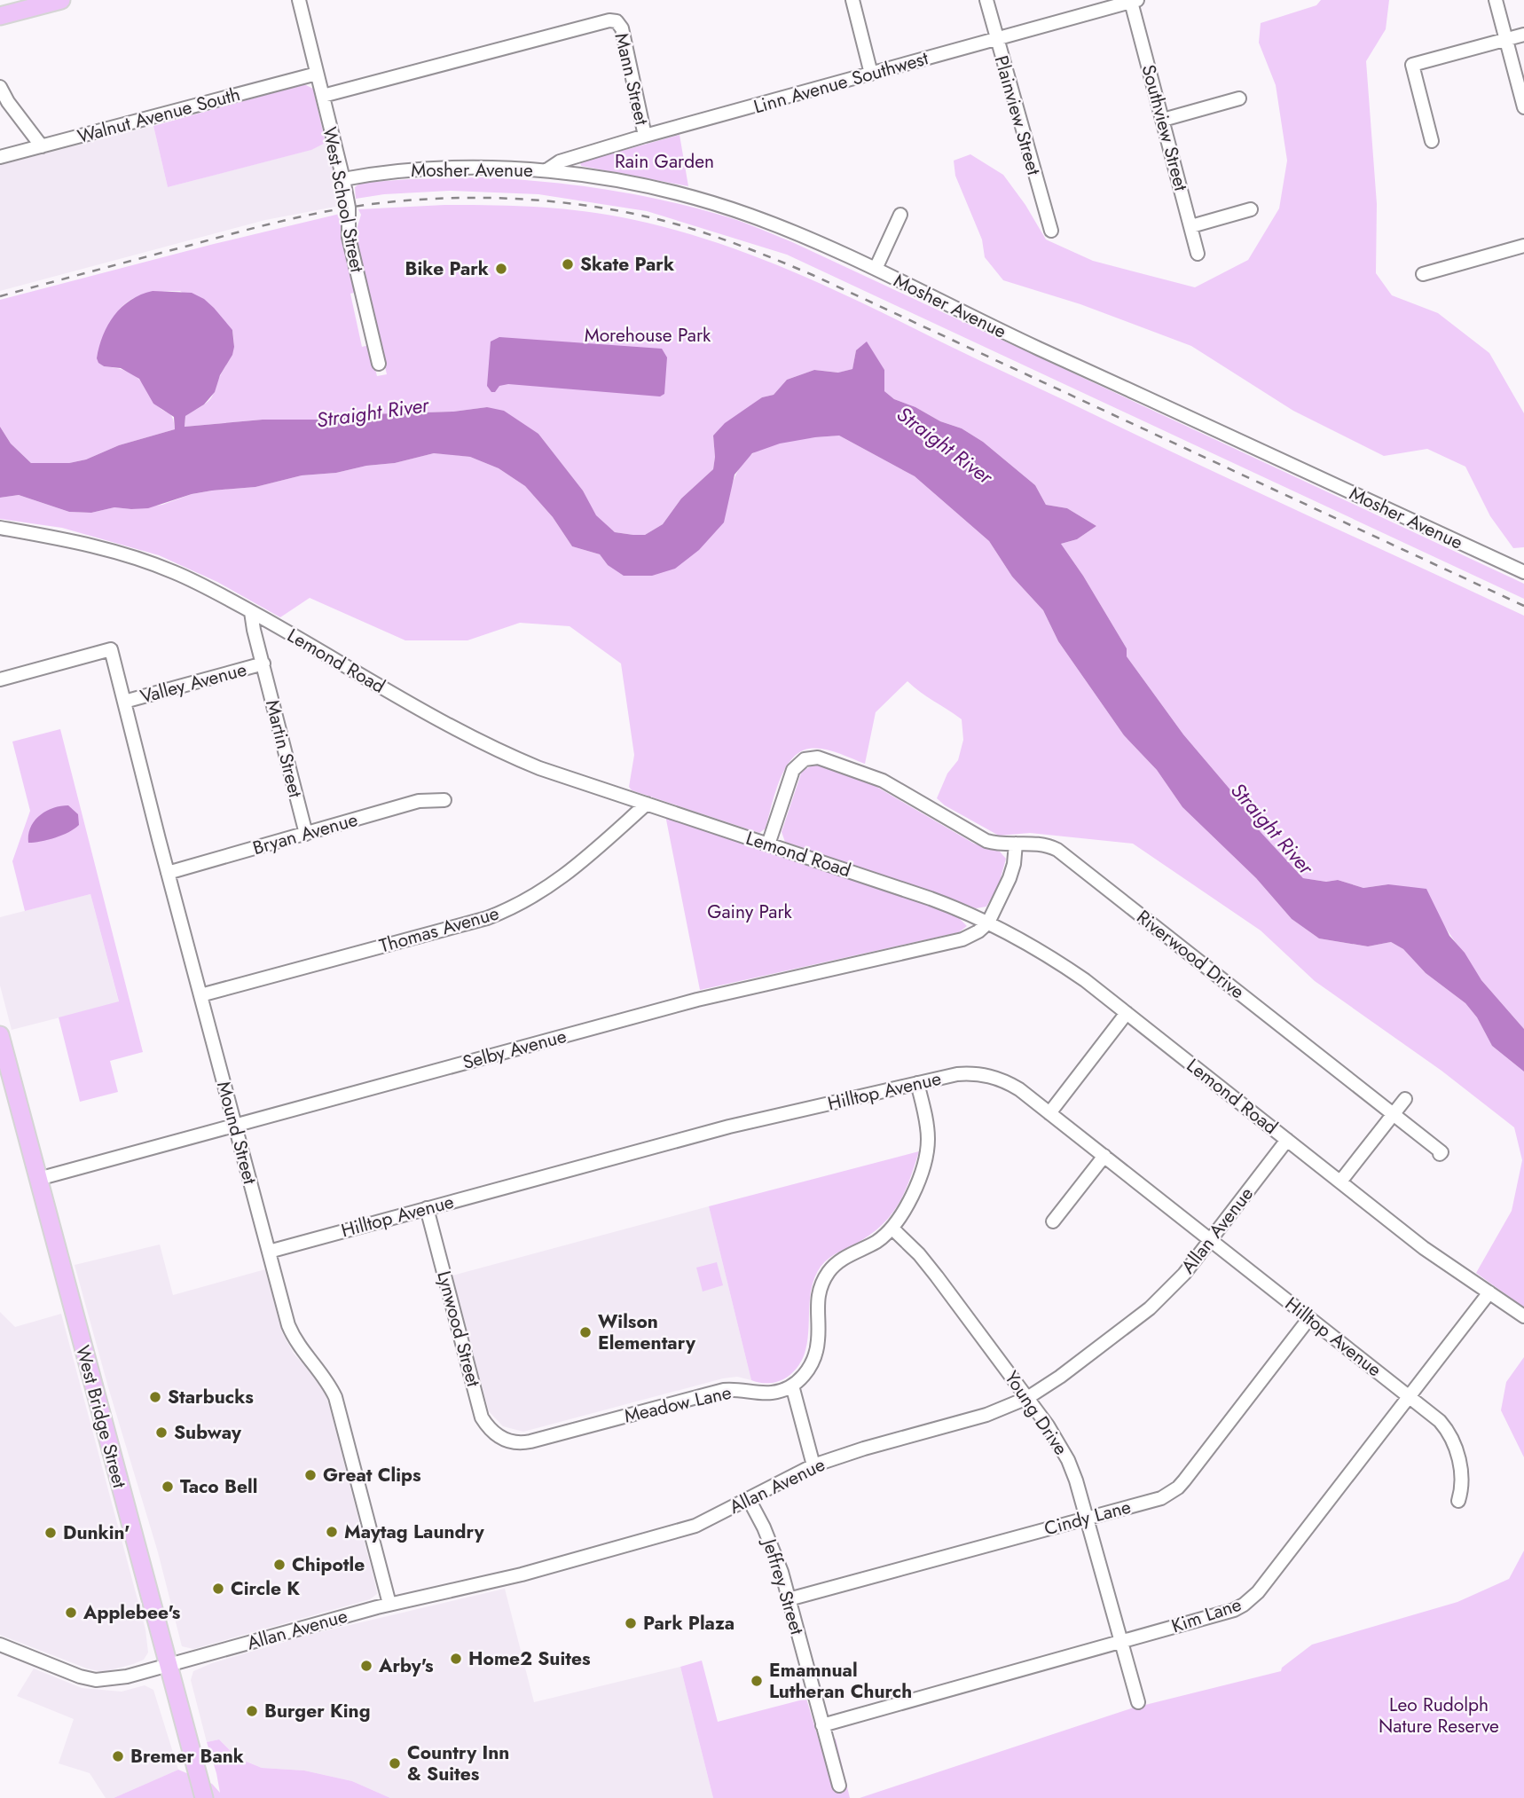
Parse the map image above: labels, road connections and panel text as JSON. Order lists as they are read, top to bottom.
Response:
{
  "streets": {
    "main road": ["West Bridge Street"],
    "street": [
      "Mann Street",
      "Linn Avenue Southwest",
      "Walnut Avenue South",
      "Plainview Street",
      "Southview Street",
      "Mosher Avenue",
      "West School Street",
      "Lemond Road",
      "Valley Avenue",
      "Martin Street",
      "Bryan Avenue",
      "Thomas Avenue",
      "Riverwood Drive",
      "Selby Avenue",
      "Hilltop Avenue",
      "Mound Street",
      "Allan Avenue",
      "Lynwood Street",
      "Meadow Lane",
      "Young Drive",
      "Cindy Lane",
      "Jeffrey Street",
      "Kim Lane"
    ]
  },
  "crossings": [
    ["Mann Street", "Linn Avenue Southwest"],
    ["Mann Street", "West School Street"],
    ["Linn Avenue Southwest", "Plainview Street"],
    ["Linn Avenue Southwest", "Southview Street"],
    ["Linn Avenue Southwest", "Mosher Avenue"],
    ["Walnut Avenue South", "West School Street"],
    ["Mosher Avenue", "West School Street"],
    ["Lemond Road", "Martin Street"],
    ["Lemond Road", "Thomas Avenue"],
    ["Lemond Road", "Riverwood Drive"],
    ["Lemond Road", "Selby Avenue"],
    ["Lemond Road", "Allan Avenue"],
    ["Lemond Road", "Kim Lane"],
    ["Valley Avenue", "Martin Street"],
    ["Valley Avenue", "Mound Street"],
    ["Martin Street", "Bryan Avenue"],
    ["Bryan Avenue", "Mound Street"],
    ["Thomas Avenue", "Mound Street"],
    ["Selby Avenue", "Mound Street"],
    ["Selby Avenue", "West Bridge Street"],
    ["Hilltop Avenue", "Mound Street"],
    ["Hilltop Avenue", "Allan Avenue"],
    ["Hilltop Avenue", "Lynwood Street"],
    ["Hilltop Avenue", "Cindy Lane"],
    ["Hilltop Avenue", "Kim Lane"],
    ["Mound Street", "Allan Avenue"],
    ["Allan Avenue", "Young Drive"],
    ["Allan Avenue", "West Bridge Street"],
    ["Allan Avenue", "Jeffrey Street"],
    ["Lynwood Street", "Meadow Lane"],
    ["Young Drive", "Cindy Lane"],
    ["Young Drive", "Kim Lane"],
    ["Cindy Lane", "Jeffrey Street"],
    ["Jeffrey Street", "Kim Lane"]
  ],
  "water": ["Straight River"],
  "parks": [
    "Rain Garden",
    "Morehouse Park",
    "Gainy Park",
    "Leo Rudolph Nature Reserve"
  ],
  "places": [
    "Skate Park",
    "Bike Park",
    "Wilson Elementary",
    "Starbucks",
    "Subway",
    "Great Clips",
    "Taco Bell",
    "Maytag Laundry",
    "Dunkin'",
    "Chipotle",
    "Circle K",
    "Applebee's",
    "Park Plaza",
    "Home2 Suites",
    "Arby's",
    "Emamnual Lutheran Church",
    "Burger King",
    "Bremer Bank",
    "Country Inn & Suites"
  ]
}
